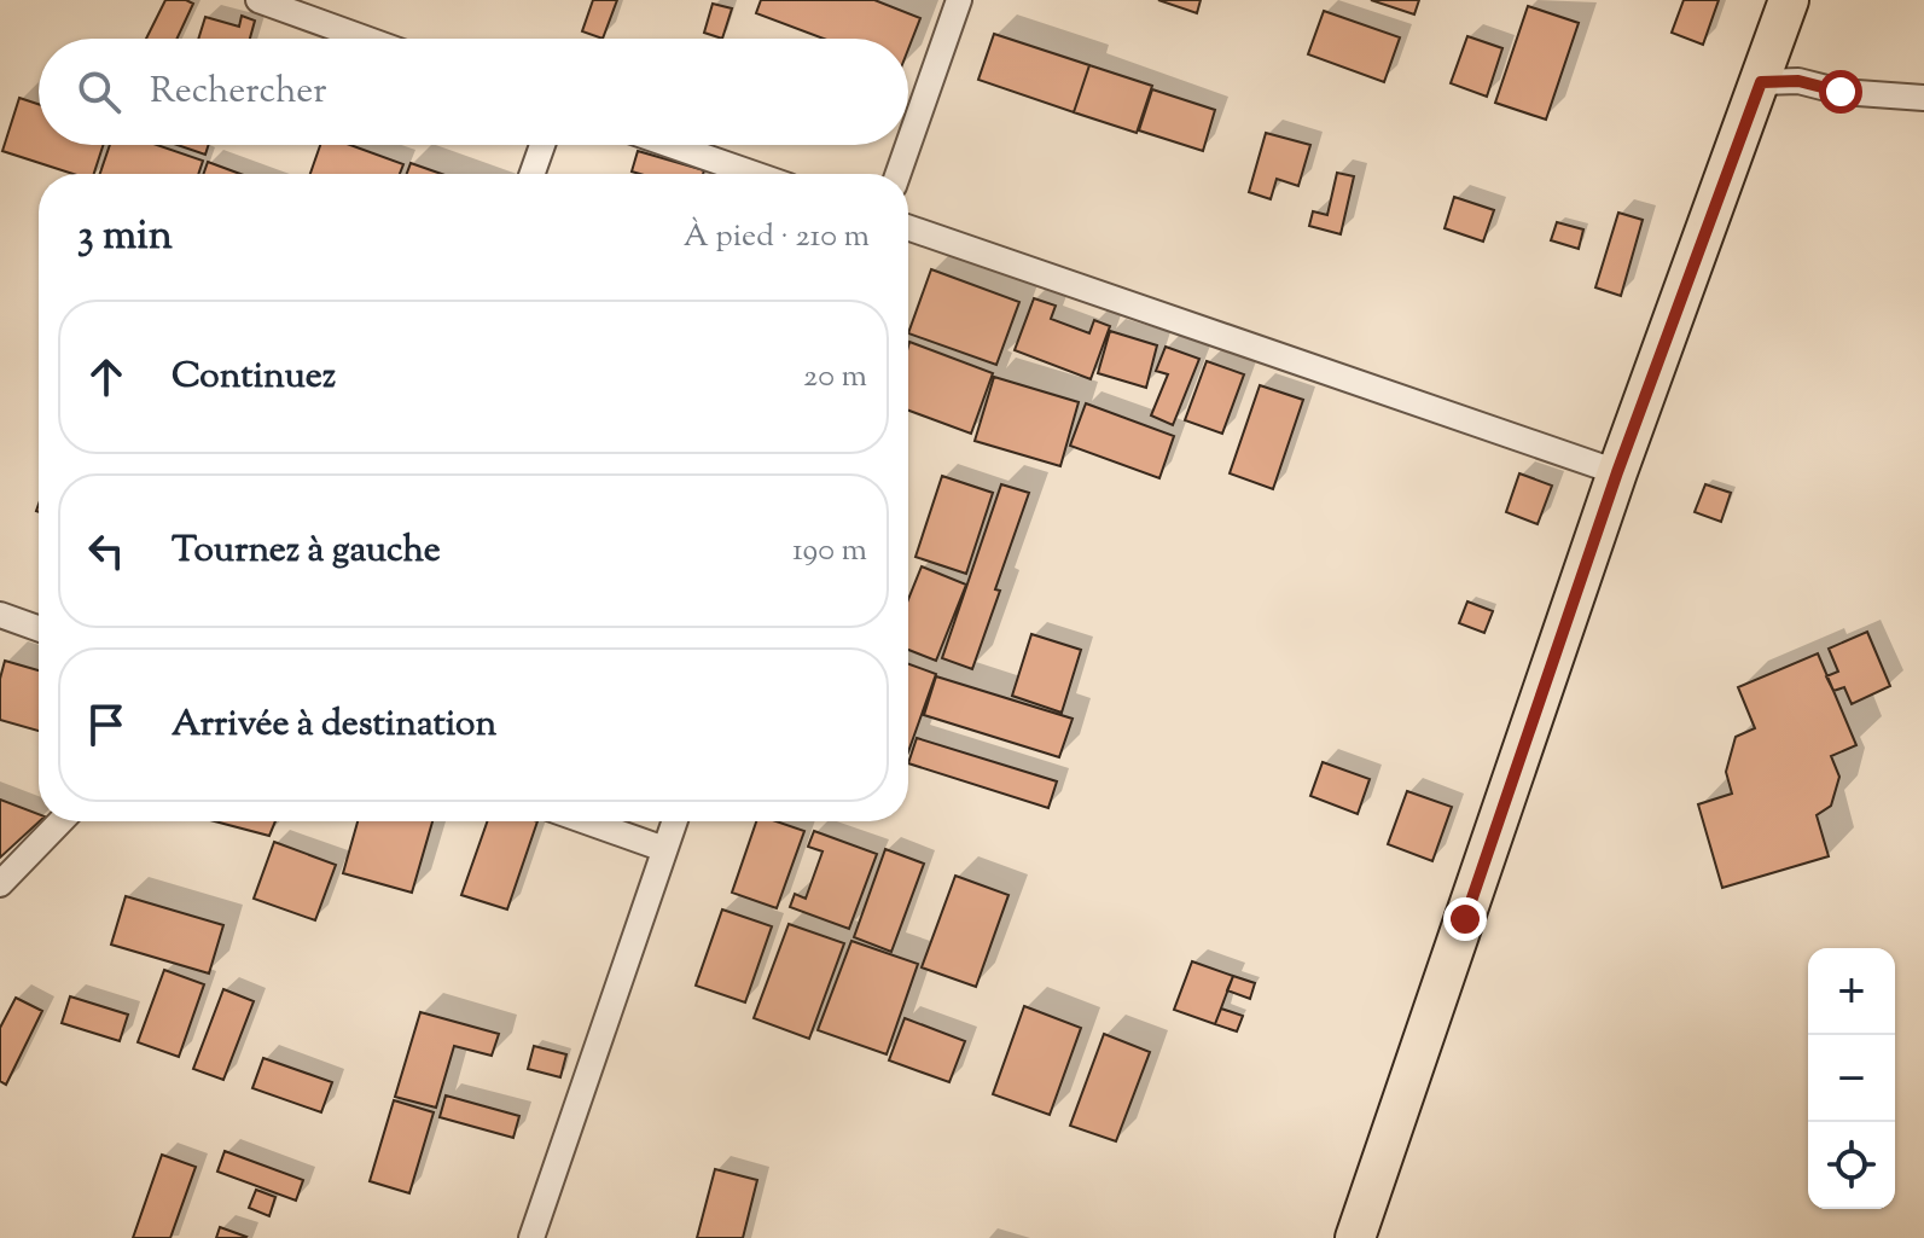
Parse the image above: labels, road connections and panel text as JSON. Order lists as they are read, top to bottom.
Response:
{
  "page": {
    "search": "Rechercher",
    "heading": ["3 min", "À pied · 210 m"],
    "list": [
      ["Continuez", "20 m"],
      ["Tournez à gauche", "190 m"],
      "Arrivée à destination"
    ],
    "map_buttons": ["+", "−"]
  }
}
